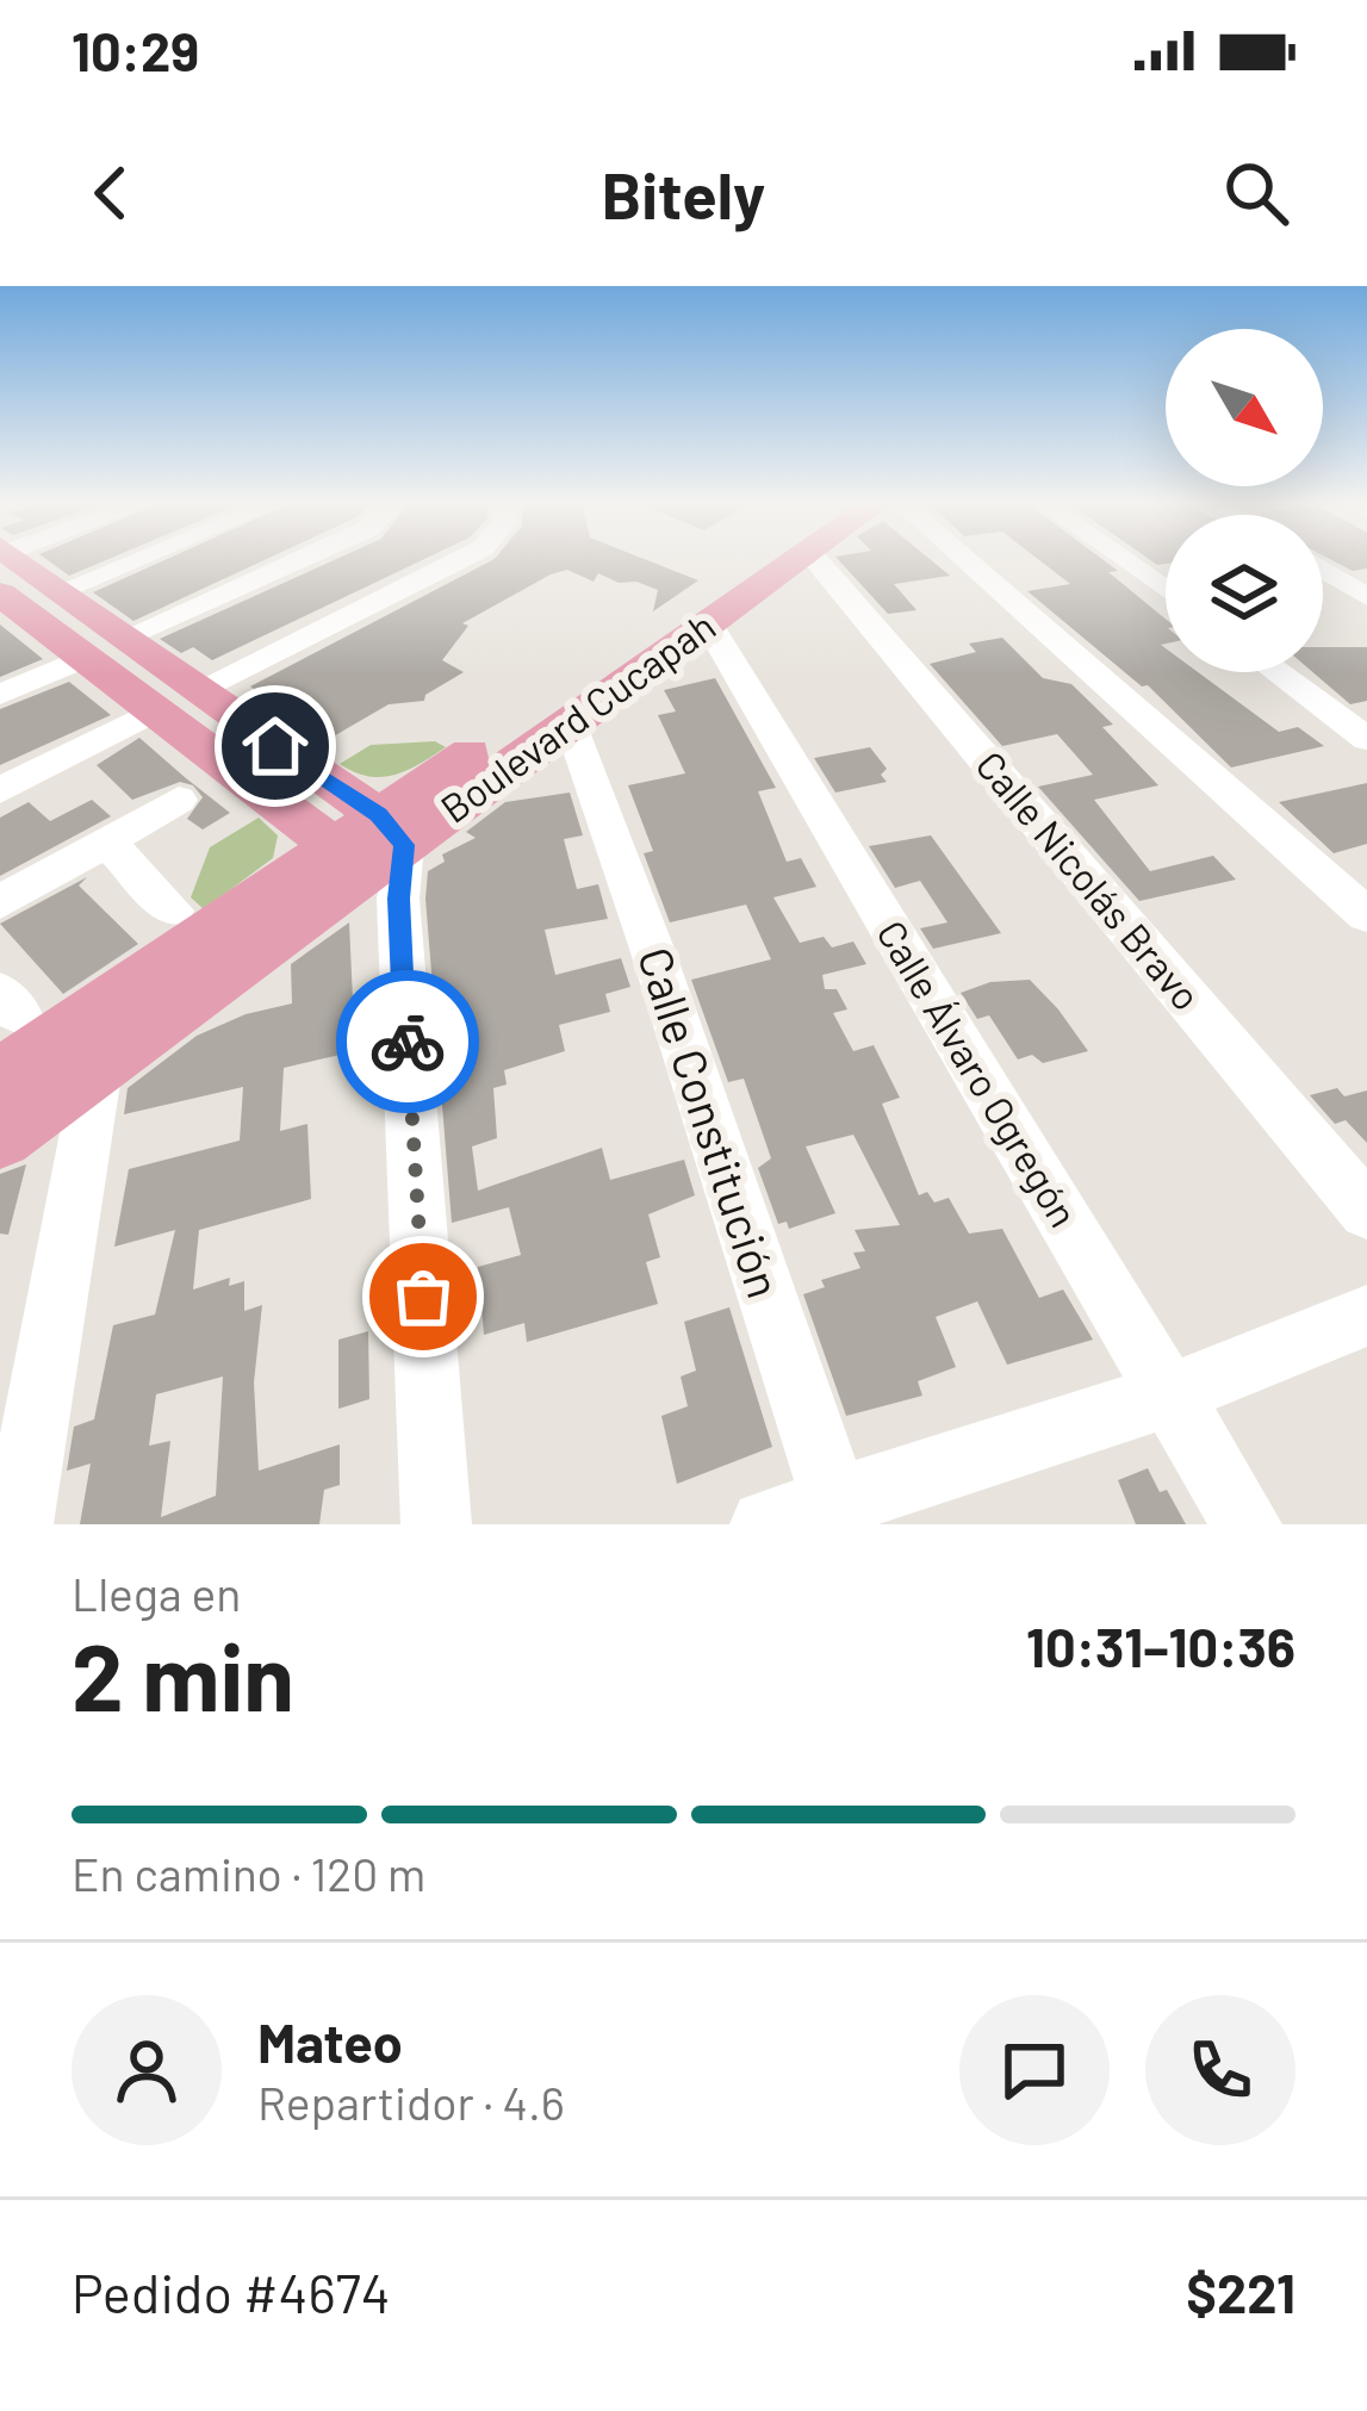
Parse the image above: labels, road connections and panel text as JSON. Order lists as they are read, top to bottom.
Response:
{
  "streets": {
    "main road": ["Boulevard Cucapah"],
    "street": ["Calle Nicolás Bravo", "Calle Álvaro Ogregón", "Calle Constitución"]
  },
  "crossings": [
    ["Boulevard Cucapah", "Calle Álvaro Ogregón"],
    ["Boulevard Cucapah", "Calle Constitución"]
  ],
  "north": "bottom right",
  "page": {
    "status": "10:29",
    "header": "Bitely",
    "heading": ["2 min", "Llega en", "10:31–10:36"],
    "panel": [
      "Mateo",
      "Repartidor · 4.6",
      "Pedido #4674",
      "$221"
    ],
    "bar": "En camino · 120 m"
  }
}
